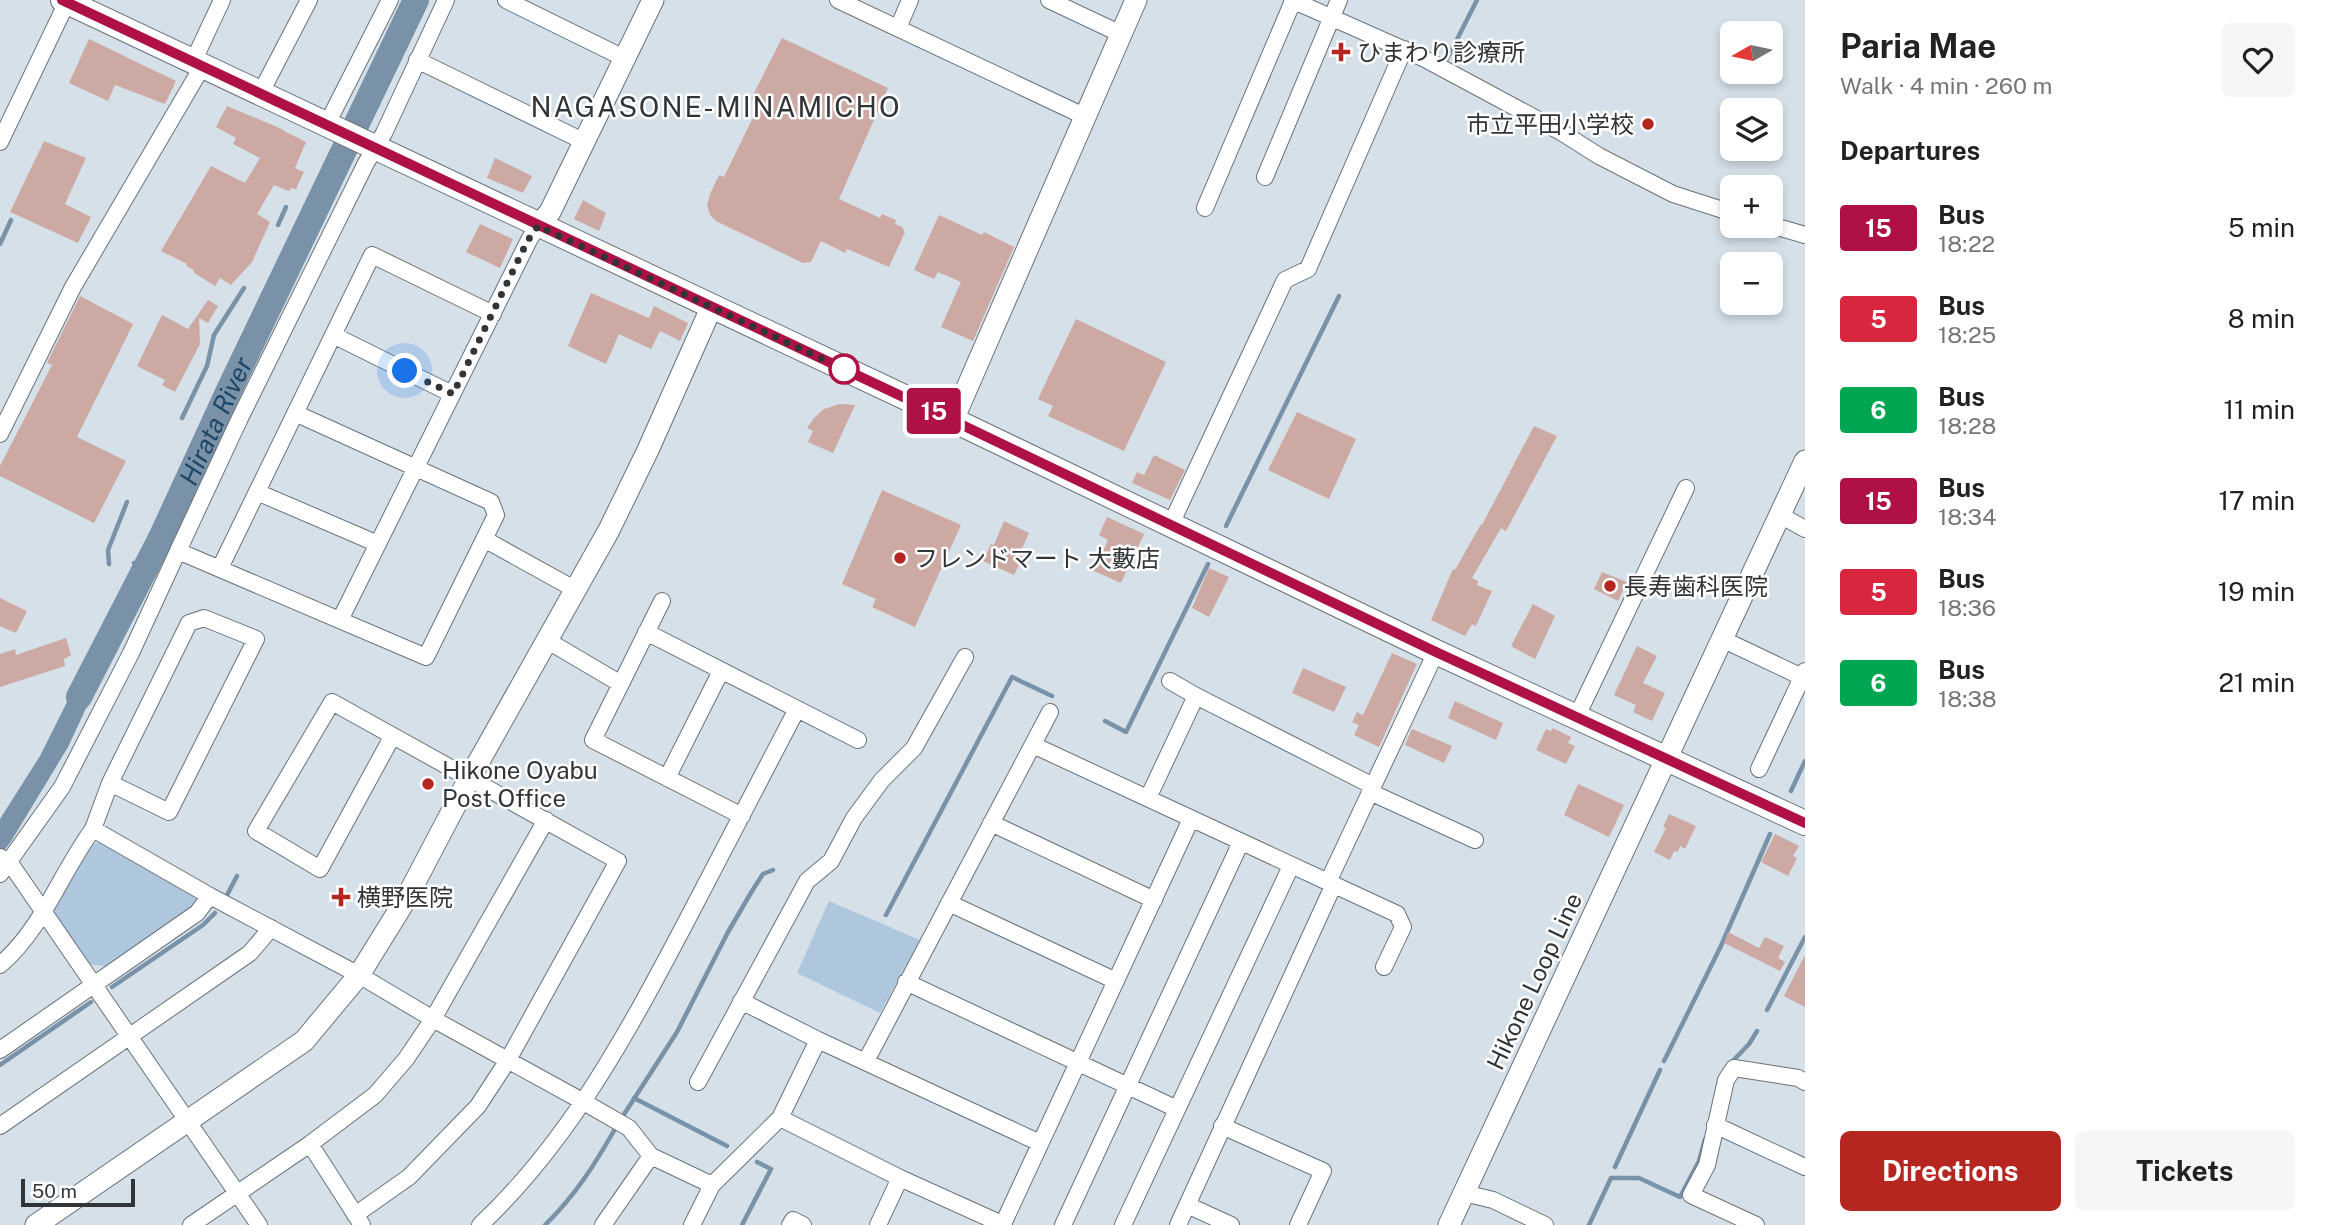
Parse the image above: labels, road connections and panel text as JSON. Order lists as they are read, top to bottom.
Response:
{
  "streets": {
    "street": ["Hikone Loop Line"]
  },
  "districts": ["NAGASONE-MINAMICHO"],
  "water": ["Hirata River"],
  "places": {
    "health": ["ひまわり診療所", "横野医院"],
    "other": [
      "市立平田小学校",
      "フレンドマート 大藪店",
      "長寿歯科医院",
      "Hikone Oyabu Post Office"
    ]
  },
  "lines": ["bus line 15"],
  "scale_bar": "50 m",
  "north": "left",
  "page": {
    "on_map": "15",
    "heading": [
      ["Paria Mae", "Walk · 4 min · 260 m"],
      "Departures"
    ],
    "map_buttons": ["+", "−"],
    "list": [
      {
        "mark": "15",
        "name": "Bus",
        "note": "18:22",
        "value": "5 min"
      },
      {
        "mark": "5",
        "name": "Bus",
        "note": "18:25",
        "value": "8 min"
      },
      {
        "mark": "6",
        "name": "Bus",
        "note": "18:28",
        "value": "11 min"
      },
      {
        "mark": "15",
        "name": "Bus",
        "note": "18:34",
        "value": "17 min"
      },
      {
        "mark": "5",
        "name": "Bus",
        "note": "18:36",
        "value": "19 min"
      },
      {
        "mark": "6",
        "name": "Bus",
        "note": "18:38",
        "value": "21 min"
      }
    ],
    "buttons": ["Directions", "Tickets"],
    "scale": "50 m"
  }
}
